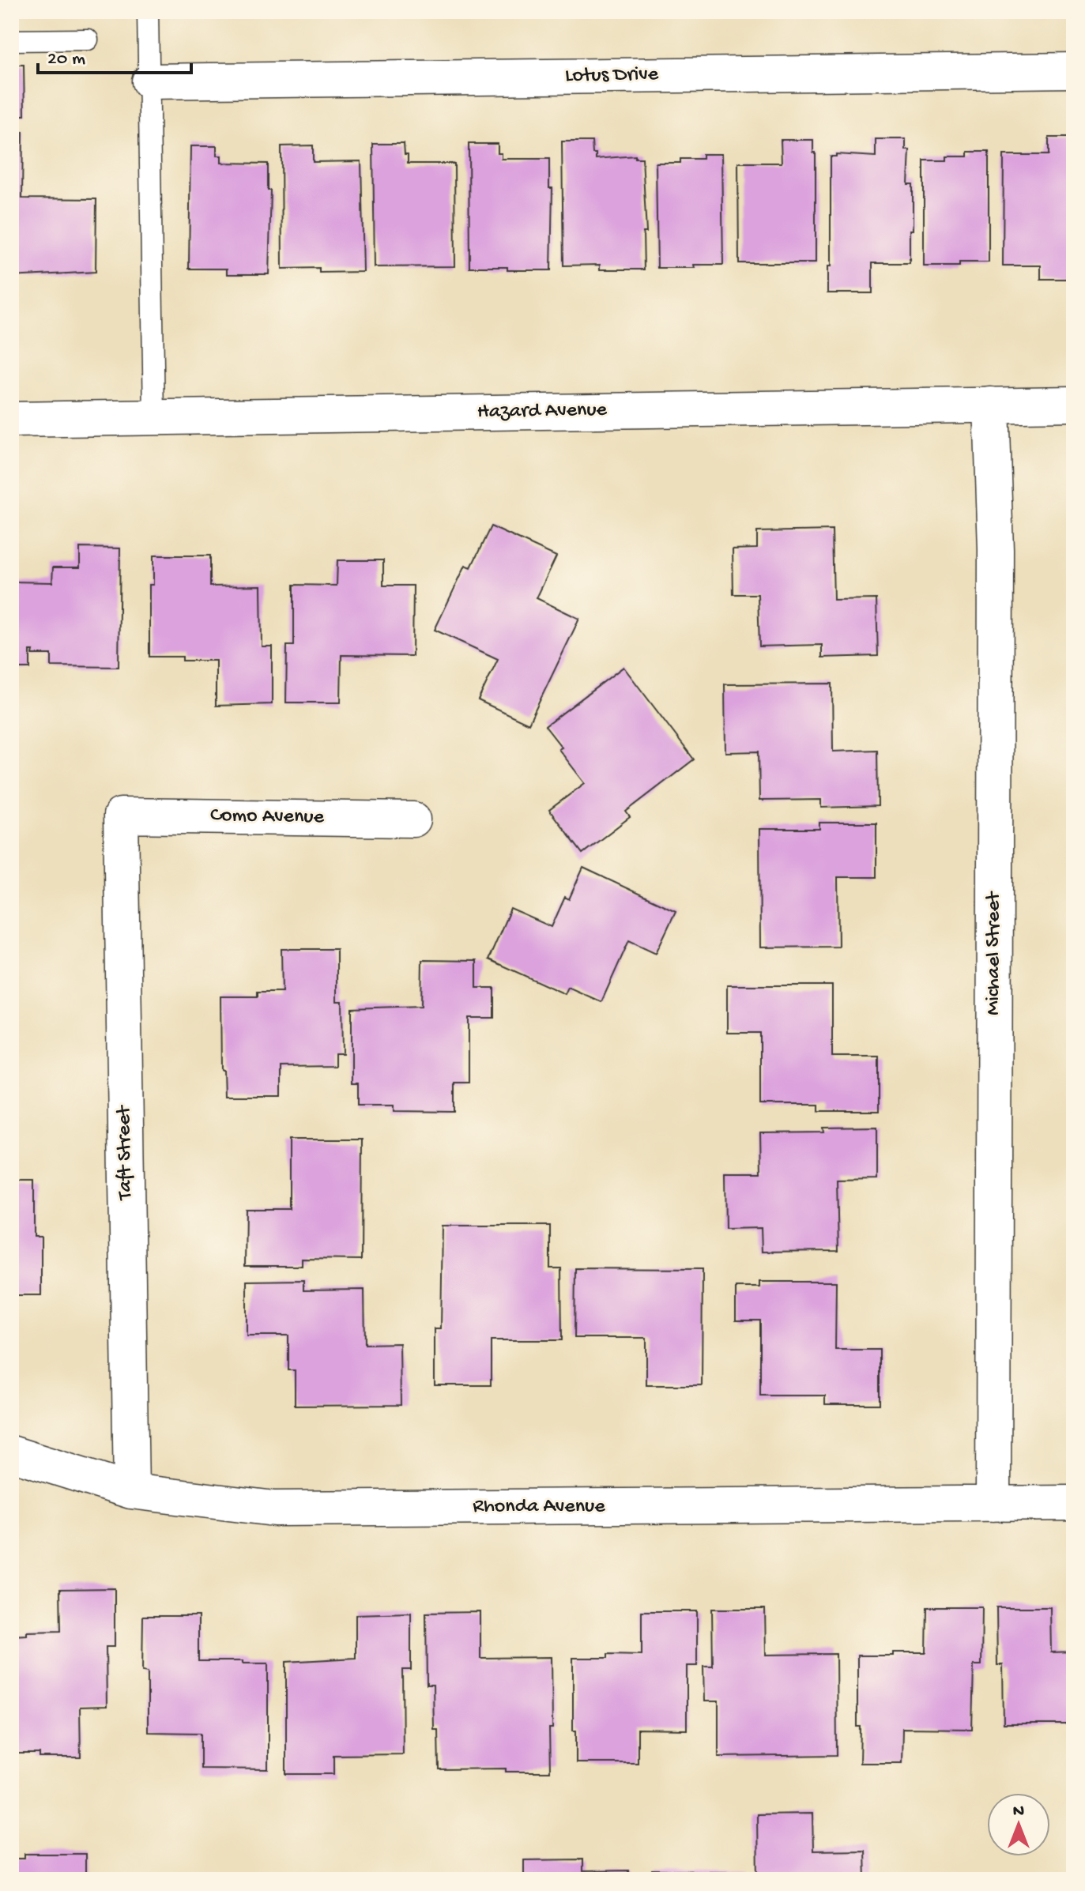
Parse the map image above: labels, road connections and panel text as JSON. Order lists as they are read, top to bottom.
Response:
{
  "streets": {
    "street": [
      "Lotus Drive",
      "Hazard Avenue",
      "Como Avenue",
      "Michael Street",
      "Taft Street",
      "Rhonda Avenue"
    ]
  },
  "crossings": [
    ["Hazard Avenue", "Michael Street"],
    ["Como Avenue", "Taft Street"],
    ["Michael Street", "Rhonda Avenue"],
    ["Taft Street", "Rhonda Avenue"]
  ],
  "scale_bar": "20 m",
  "north": "top"
}
